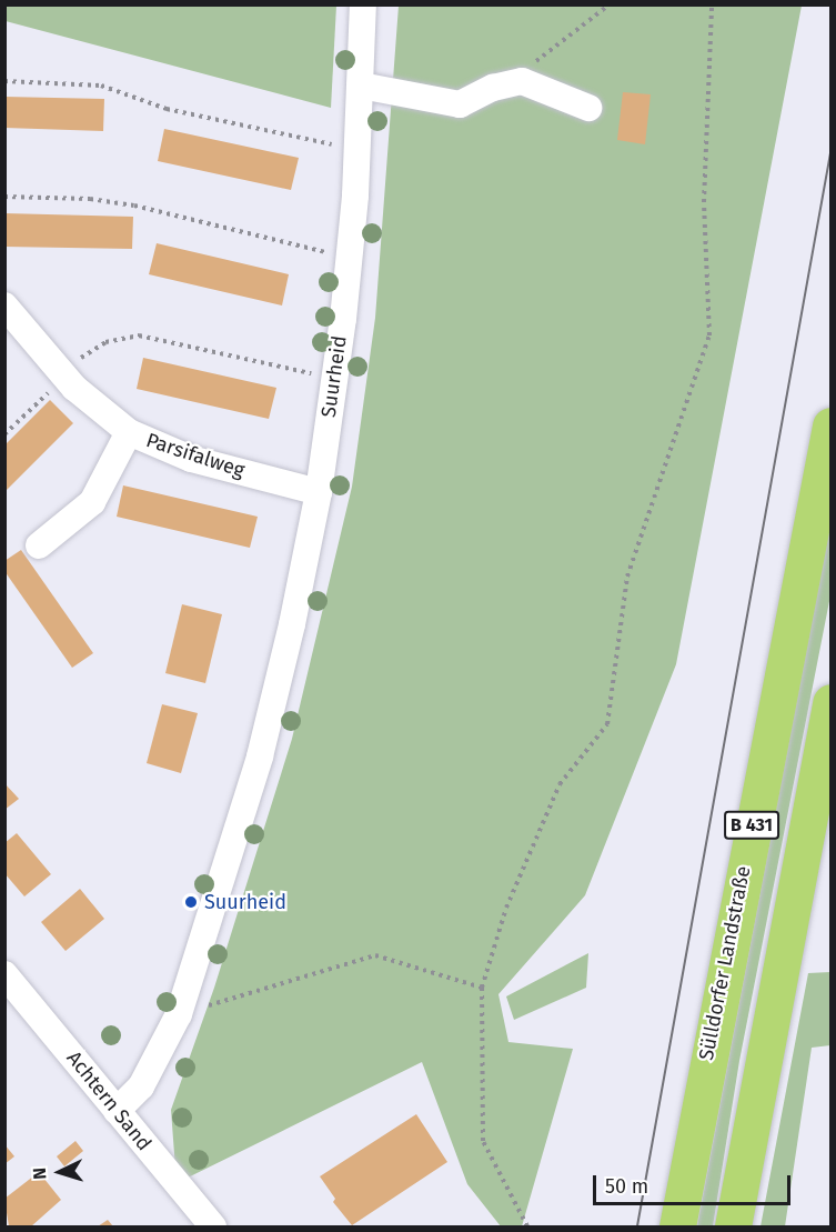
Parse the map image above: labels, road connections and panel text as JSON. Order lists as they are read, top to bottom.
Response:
{
  "streets": {
    "highway": ["B 431", "Sülldorfer Landstraße"],
    "street": ["Suurheid", "Parsifalweg", "Achtern Sand"]
  },
  "crossings": [
    ["Suurheid", "Parsifalweg"],
    ["Suurheid", "Achtern Sand"]
  ],
  "places": ["Suurheid"],
  "scale_bar": "50 m",
  "north": "left"
}
